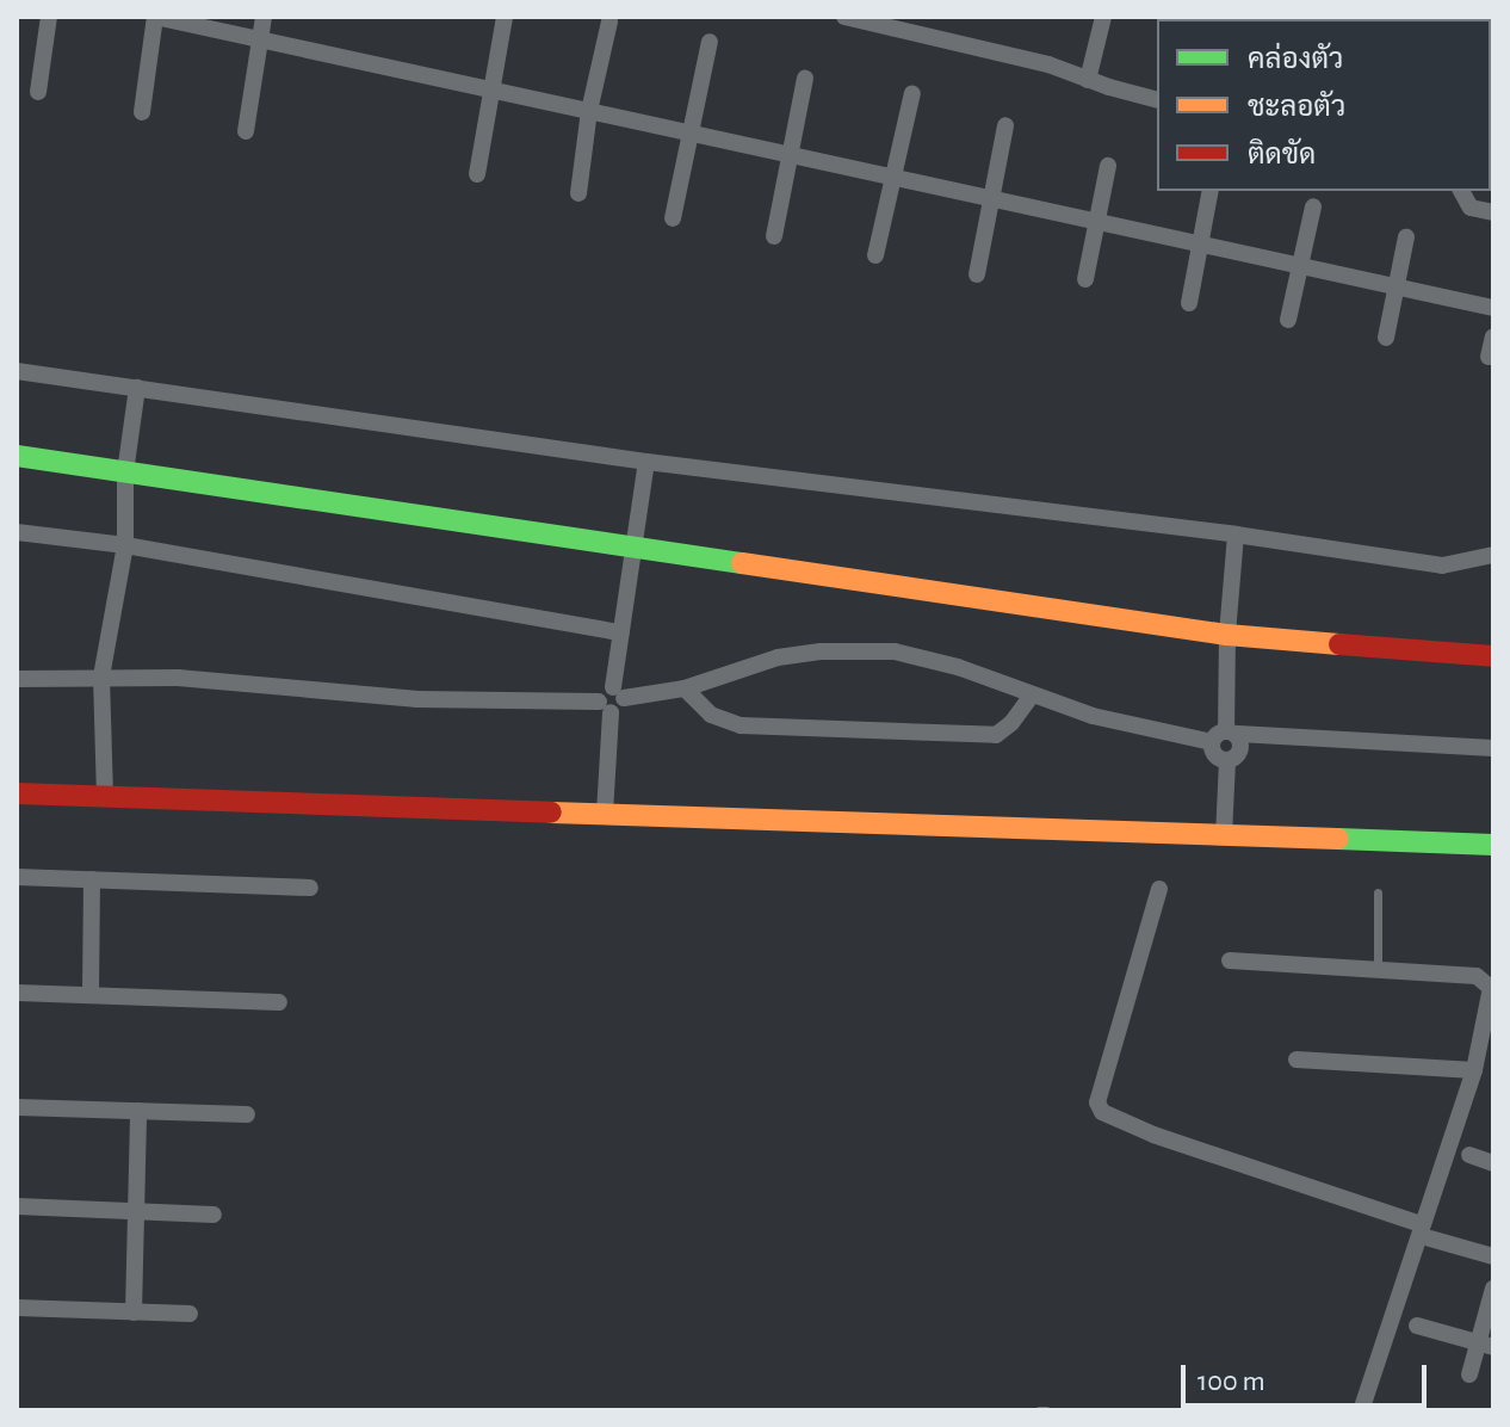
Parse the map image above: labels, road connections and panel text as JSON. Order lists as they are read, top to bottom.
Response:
{
  "legend": ["คล่องตัว", "ชะลอตัว", "ติดขัด"],
  "scale_bar": "100 m"
}
